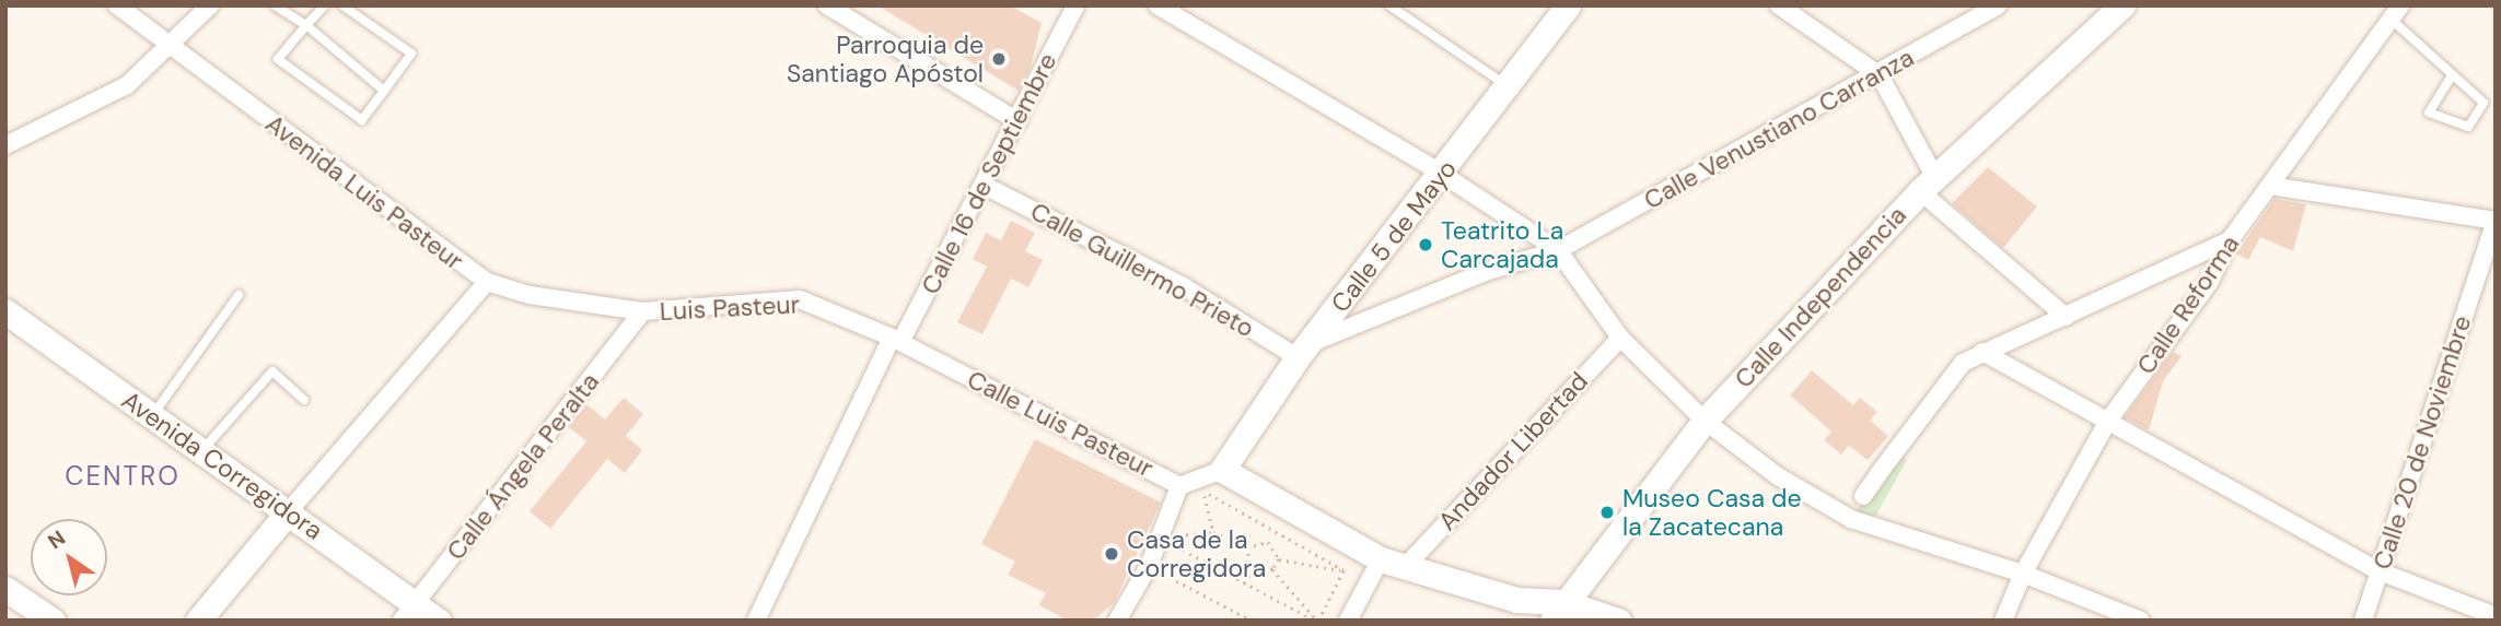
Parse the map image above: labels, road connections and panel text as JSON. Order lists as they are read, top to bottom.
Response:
{
  "streets": {
    "street": [
      "Calle Venustiano Carranza",
      "Calle 16 de Septiembre",
      "Avenida Luis Pasteur",
      "Calle 5 de Mayo",
      "Calle Guillermo Prieto",
      "Calle Independencia",
      "Calle Reforma",
      "Luis Pasteur",
      "Calle Luis Pasteur",
      "Calle 20 de Noviembre",
      "Andador Libertad",
      "Avenida Corregidora",
      "Calle Ángela Peralta"
    ]
  },
  "crossings": [
    ["Calle Venustiano Carranza", "Calle 5 de Mayo"],
    ["Calle Venustiano Carranza", "Calle Guillermo Prieto"],
    ["Calle 16 de Septiembre", "Calle Guillermo Prieto"],
    ["Calle 16 de Septiembre", "Luis Pasteur"],
    ["Calle 16 de Septiembre", "Calle Luis Pasteur"],
    ["Avenida Luis Pasteur", "Luis Pasteur"],
    ["Avenida Luis Pasteur", "Calle Ángela Peralta"],
    ["Calle 5 de Mayo", "Calle Guillermo Prieto"],
    ["Calle 5 de Mayo", "Calle Luis Pasteur"],
    ["Luis Pasteur", "Calle Luis Pasteur"],
    ["Luis Pasteur", "Calle Ángela Peralta"],
    ["Avenida Corregidora", "Calle Ángela Peralta"]
  ],
  "districts": ["CENTRO"],
  "places": [
    "Parroquia de Santiago Apóstol",
    "Teatrito La Carcajada",
    "Museo Casa de la Zacatecana",
    "Casa de la Corregidora"
  ],
  "north": "top left"
}
